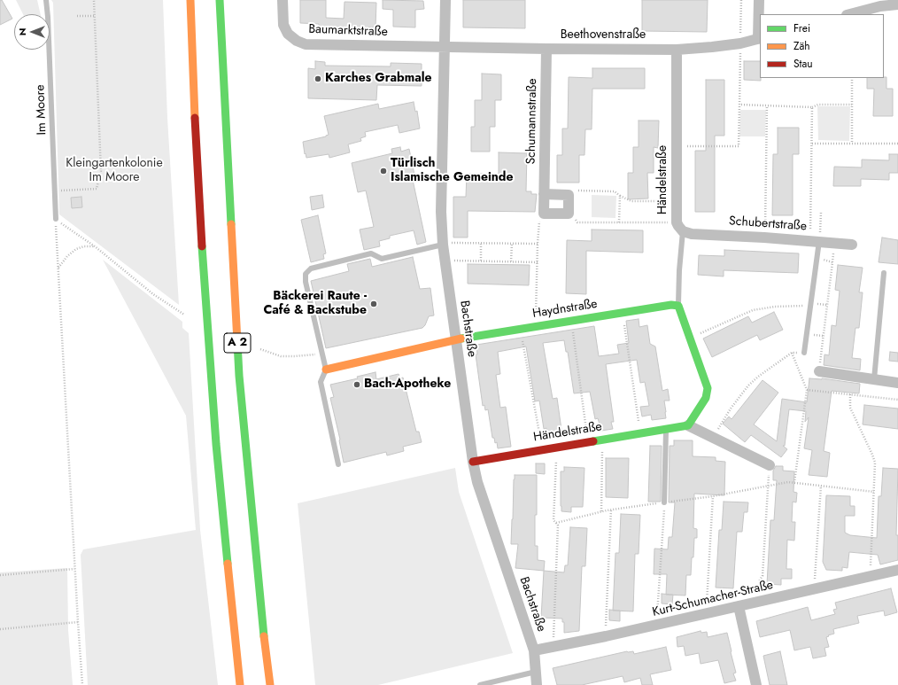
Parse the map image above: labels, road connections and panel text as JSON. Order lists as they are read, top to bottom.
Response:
{
  "streets": {
    "main road": ["Händelstraße", "Haydnstraße", "A 2"],
    "street": [
      "Baumarktstraße",
      "Beethovenstraße",
      "Schumannstraße",
      "Schubertstraße",
      "Bachstraße",
      "Kurt-Schumacher-Straße"
    ],
    "lane": ["Im Moore"]
  },
  "crossings": [
    ["Baumarktstraße", "Beethovenstraße"],
    ["Baumarktstraße", "Bachstraße"],
    ["Beethovenstraße", "Schumannstraße"],
    ["Beethovenstraße", "Händelstraße"],
    ["Beethovenstraße", "Bachstraße"],
    ["Händelstraße", "Schubertstraße"],
    ["Händelstraße", "Haydnstraße"],
    ["Händelstraße", "Bachstraße"],
    ["Haydnstraße", "Bachstraße"],
    ["Bachstraße", "Kurt-Schumacher-Straße"]
  ],
  "parks": ["Kleingartenkolonie Im Moore"],
  "places": [
    "Karches Grabmale",
    "Türlisch Islamische Gemeinde",
    "Bäckerei Raute - Café & Backstube",
    "Bach-Apotheke"
  ],
  "legend": ["Frei", "Zäh", "Stau"],
  "north": "left"
}
